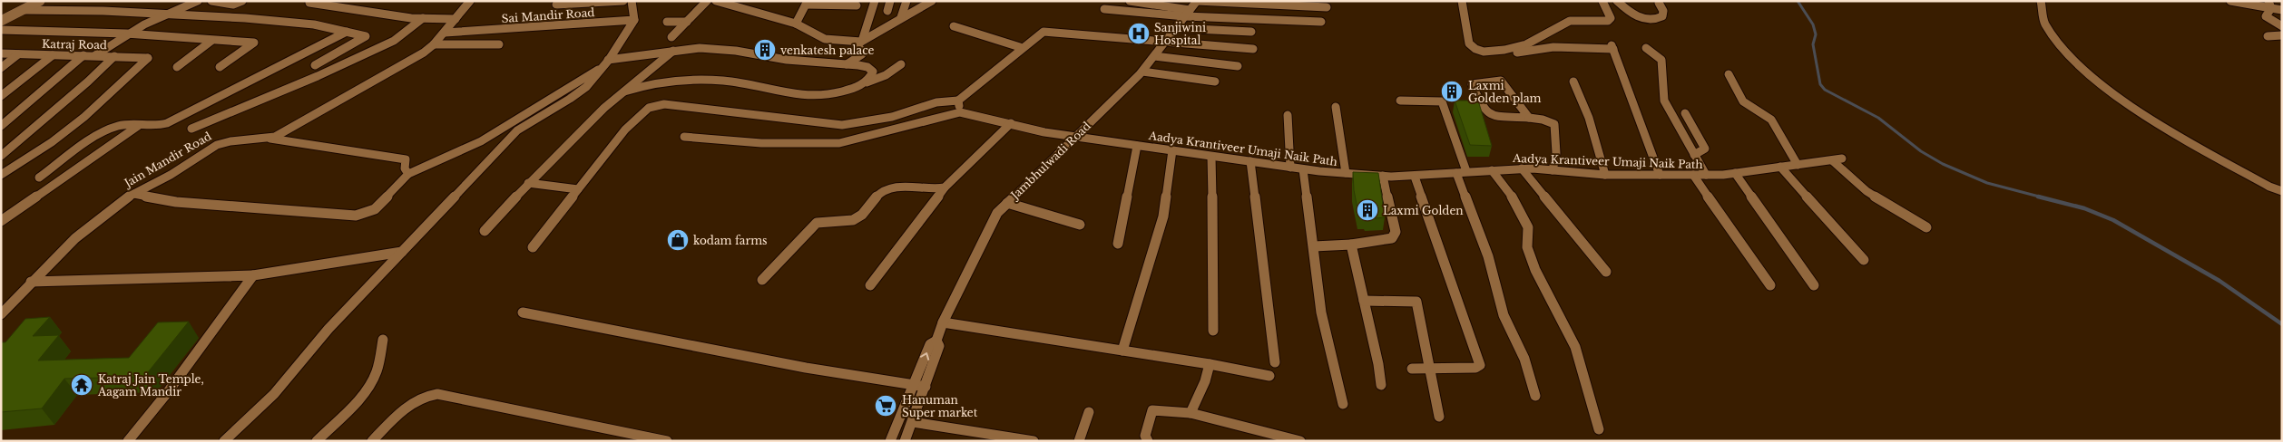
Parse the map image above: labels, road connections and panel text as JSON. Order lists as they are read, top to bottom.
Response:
{
  "streets": {
    "street": [
      "Sai Mandir Road",
      "Katraj Road",
      "Aadya Krantiveer Umaji Naik Path",
      "Jain Mandir Road",
      "Jambhulwadi Road"
    ]
  },
  "crossings": [
    ["Sai Mandir Road", "Jain Mandir Road"],
    ["Aadya Krantiveer Umaji Naik Path", "Jambhulwadi Road"]
  ],
  "places": {
    "hospital": ["Sanjiwini Hospital"],
    "building": ["venkatesh palace", "Laxmi Golden plam", "Laxmi Golden"],
    "shop": ["kodam farms"],
    "temple": ["Katraj Jain Temple, Aagam Mandir"],
    "supermarket": ["Hanuman Super market"]
  }
}
